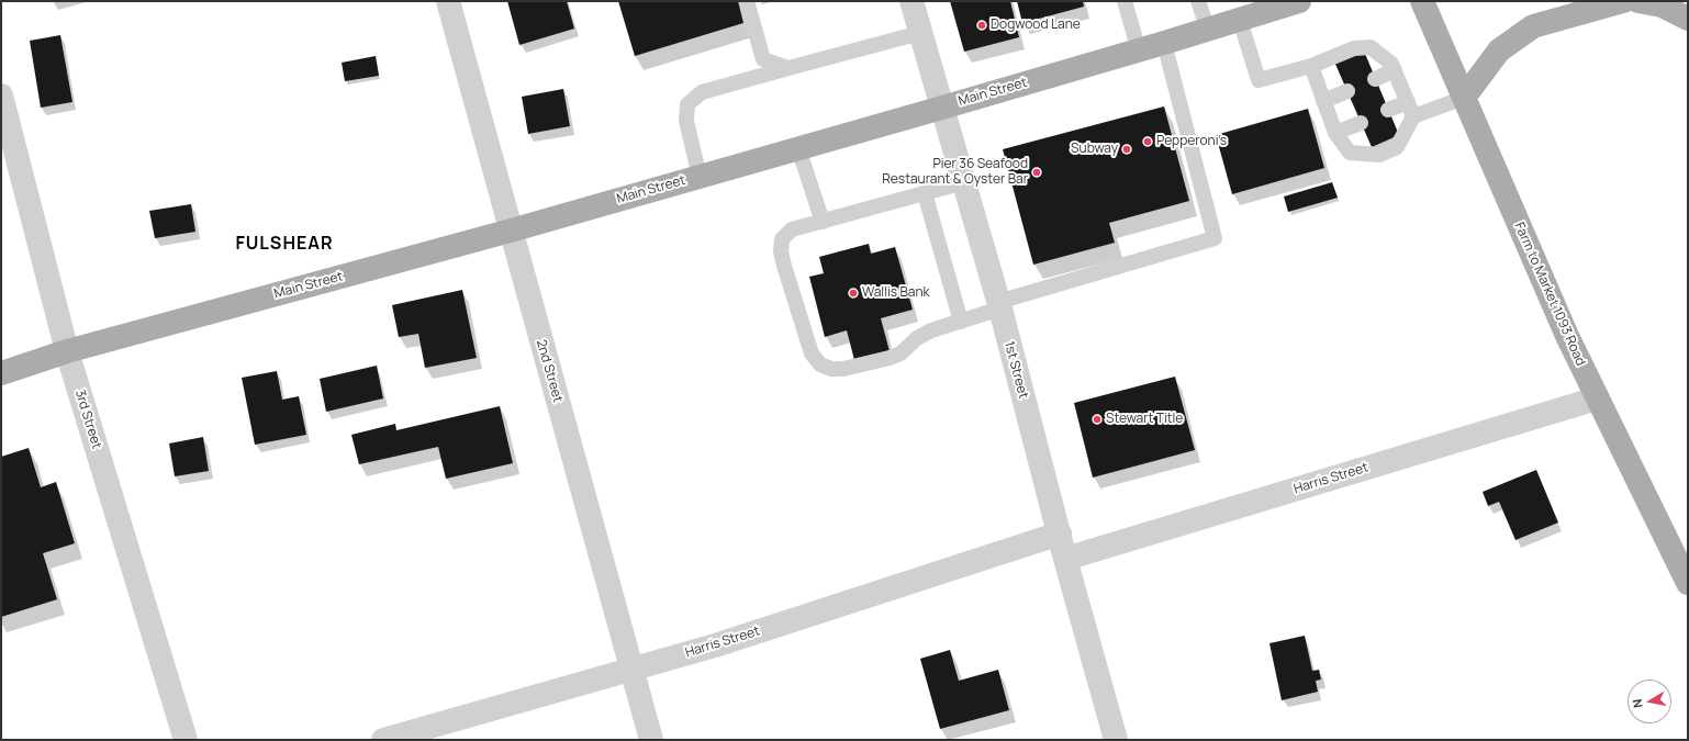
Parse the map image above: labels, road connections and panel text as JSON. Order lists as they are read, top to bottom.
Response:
{
  "streets": {
    "main road": ["Main Street", "Farm to Market 1093 Road"],
    "street": [
      "1st Street",
      "2nd Street",
      "3rd Street",
      "Harris Street"
    ]
  },
  "crossings": [
    ["Main Street", "1st Street"],
    ["Main Street", "2nd Street"],
    ["Main Street", "3rd Street"],
    ["Farm to Market 1093 Road", "Harris Street"],
    ["1st Street", "Harris Street"],
    ["2nd Street", "Harris Street"]
  ],
  "districts": ["FULSHEAR"],
  "places": [
    "Dogwood Lane",
    "Pepperoni’s",
    "Subway",
    "Pier 36 Seafood Restaurant & Oyster Bar",
    "Wallis Bank",
    "Stewart Title"
  ],
  "north": "left"
}
